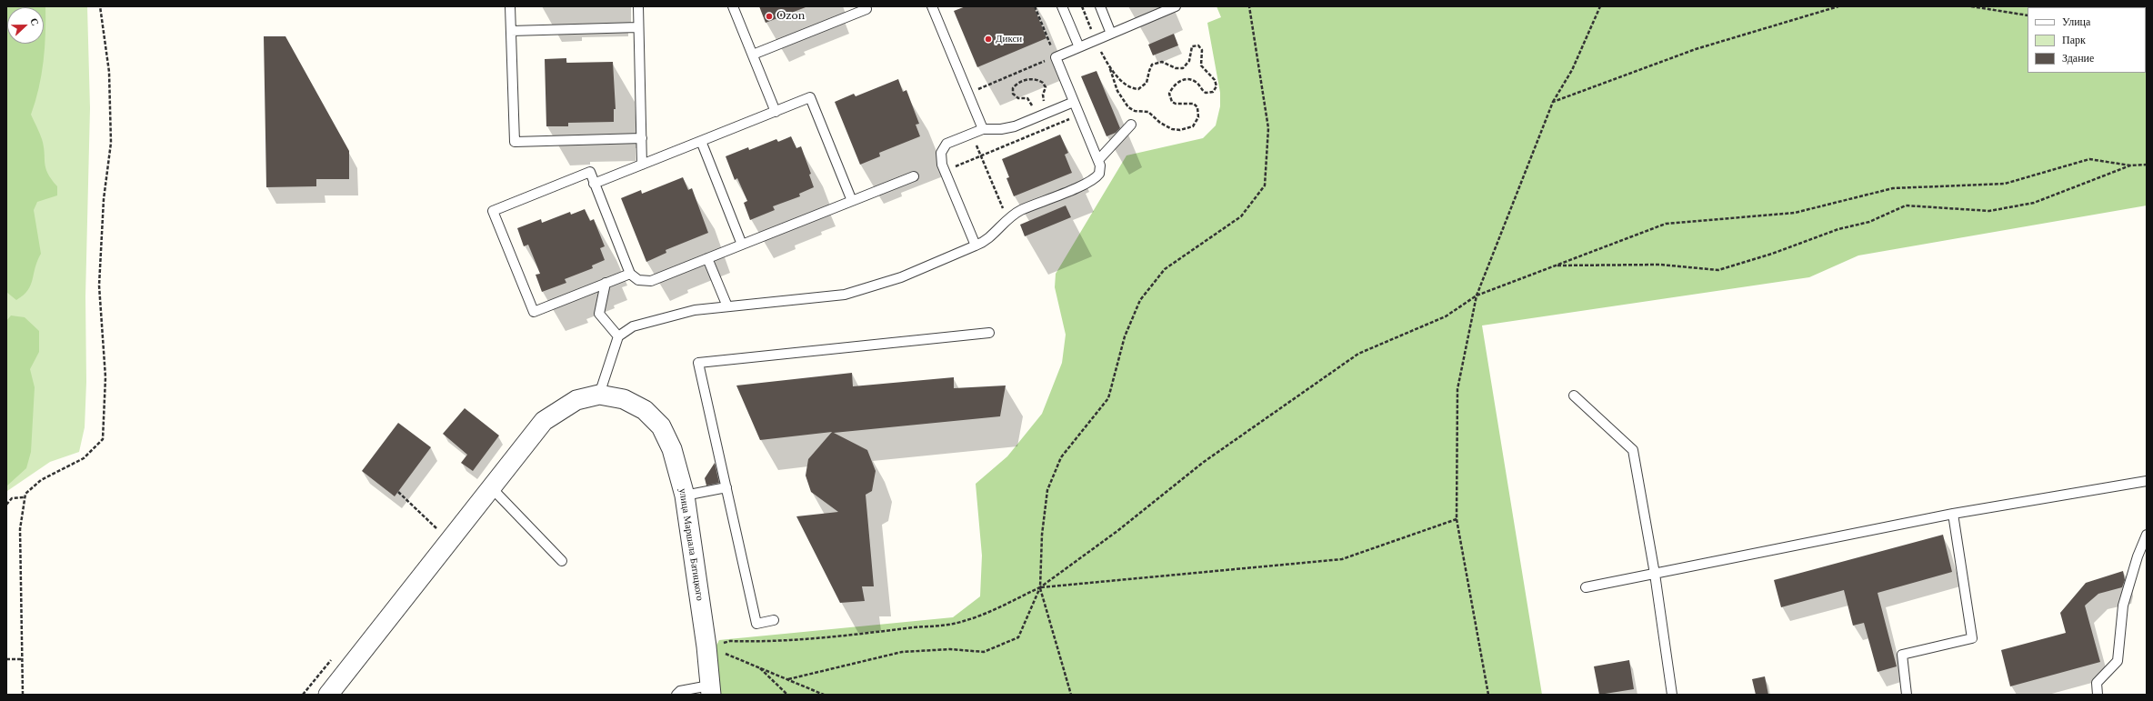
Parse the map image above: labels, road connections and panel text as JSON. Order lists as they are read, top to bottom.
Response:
{
  "streets": {
    "street": ["улица Маршала Батицкого"]
  },
  "places": ["Ozon", "Дикси"],
  "legend": ["Улица", "Парк", "Здание"],
  "north": "right"
}
